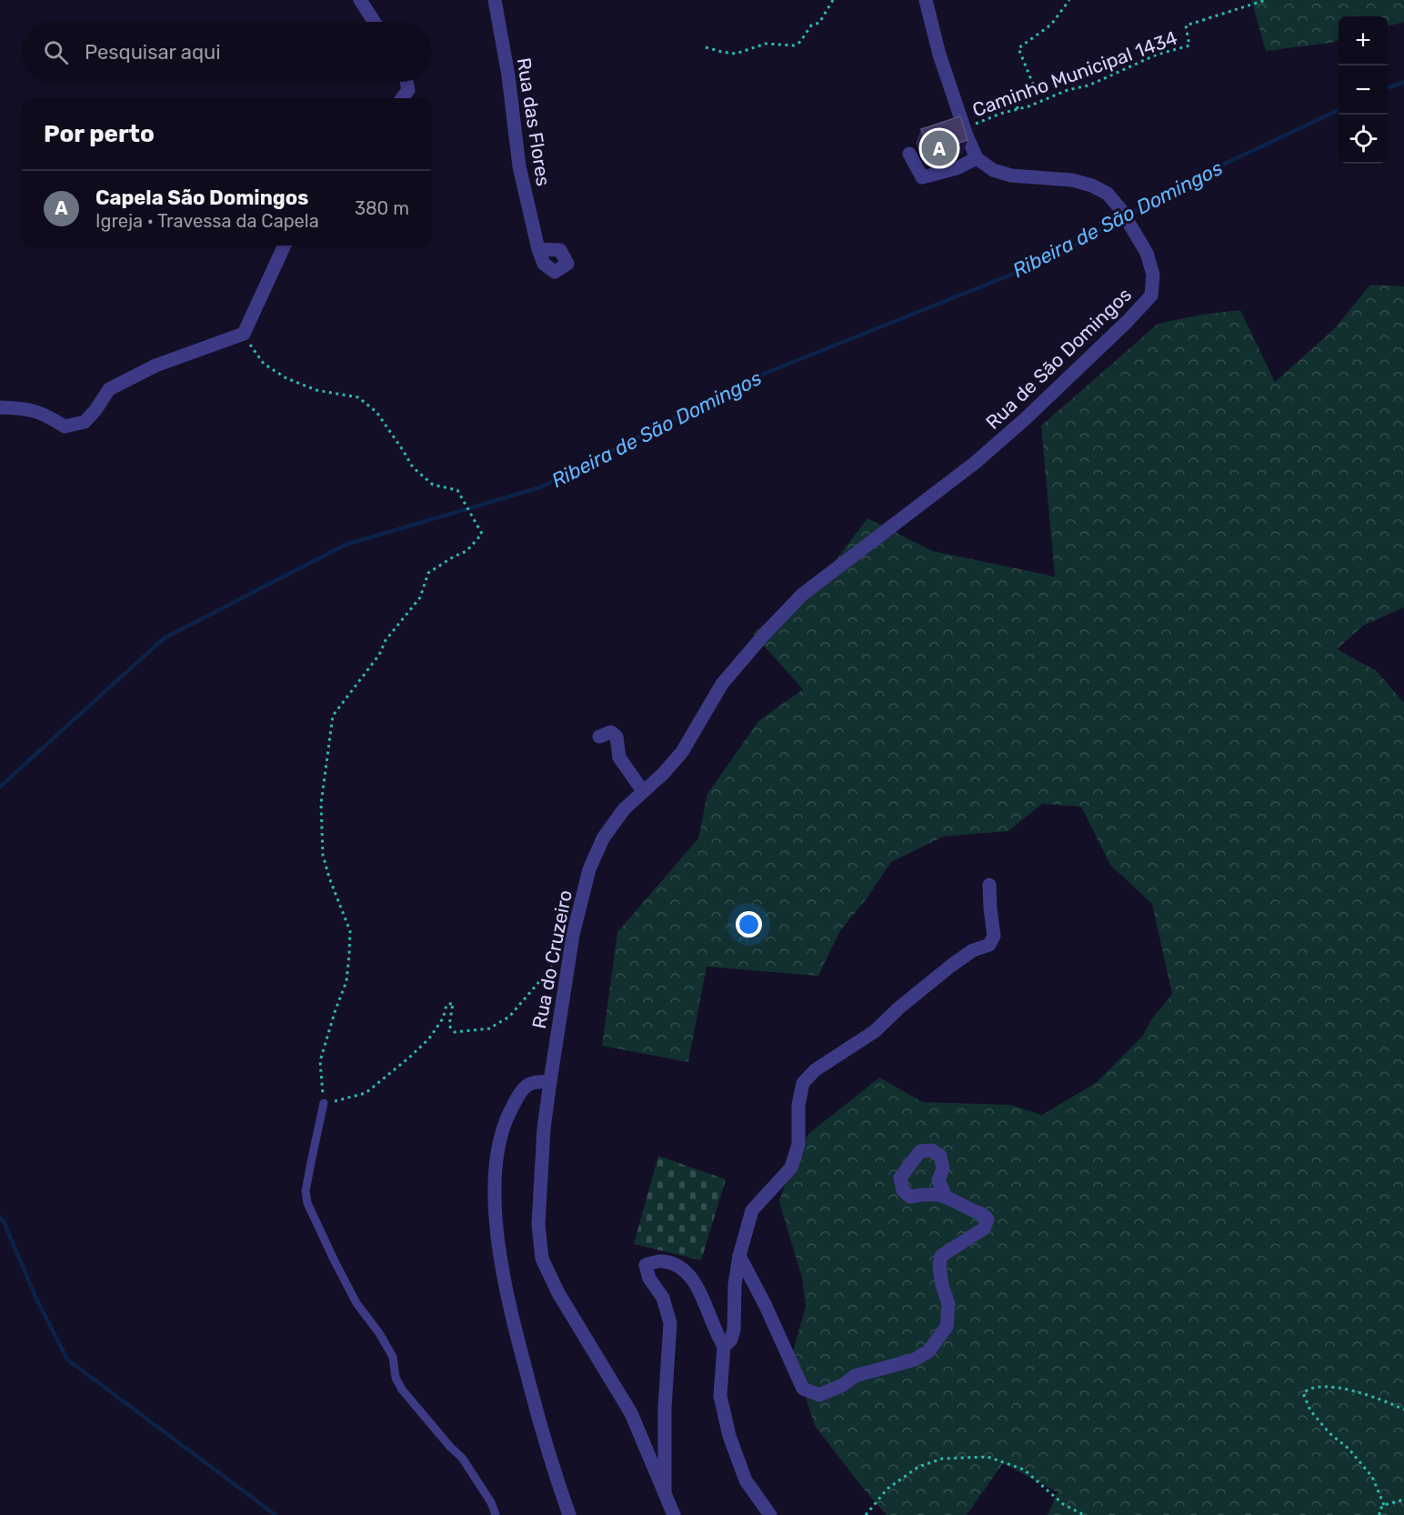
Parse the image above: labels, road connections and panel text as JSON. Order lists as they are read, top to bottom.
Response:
{
  "streets": {
    "street": ["Rua das Flores", "Rua de São Domingos", "Rua do Cruzeiro"],
    "path": ["Caminho Municipal 1434"]
  },
  "crossings": [
    ["Rua de São Domingos", "Rua do Cruzeiro"]
  ],
  "water": ["Ribeira de São Domingos"],
  "page": {
    "map_buttons": ["+", "−"],
    "search": "Pesquisar aqui",
    "heading": "Por perto",
    "pins": "A",
    "list": [
      {
        "mark": "A",
        "name": "Capela São Domingos",
        "note": "Igreja · Travessa da Capela",
        "value": "380 m"
      }
    ]
  }
}
